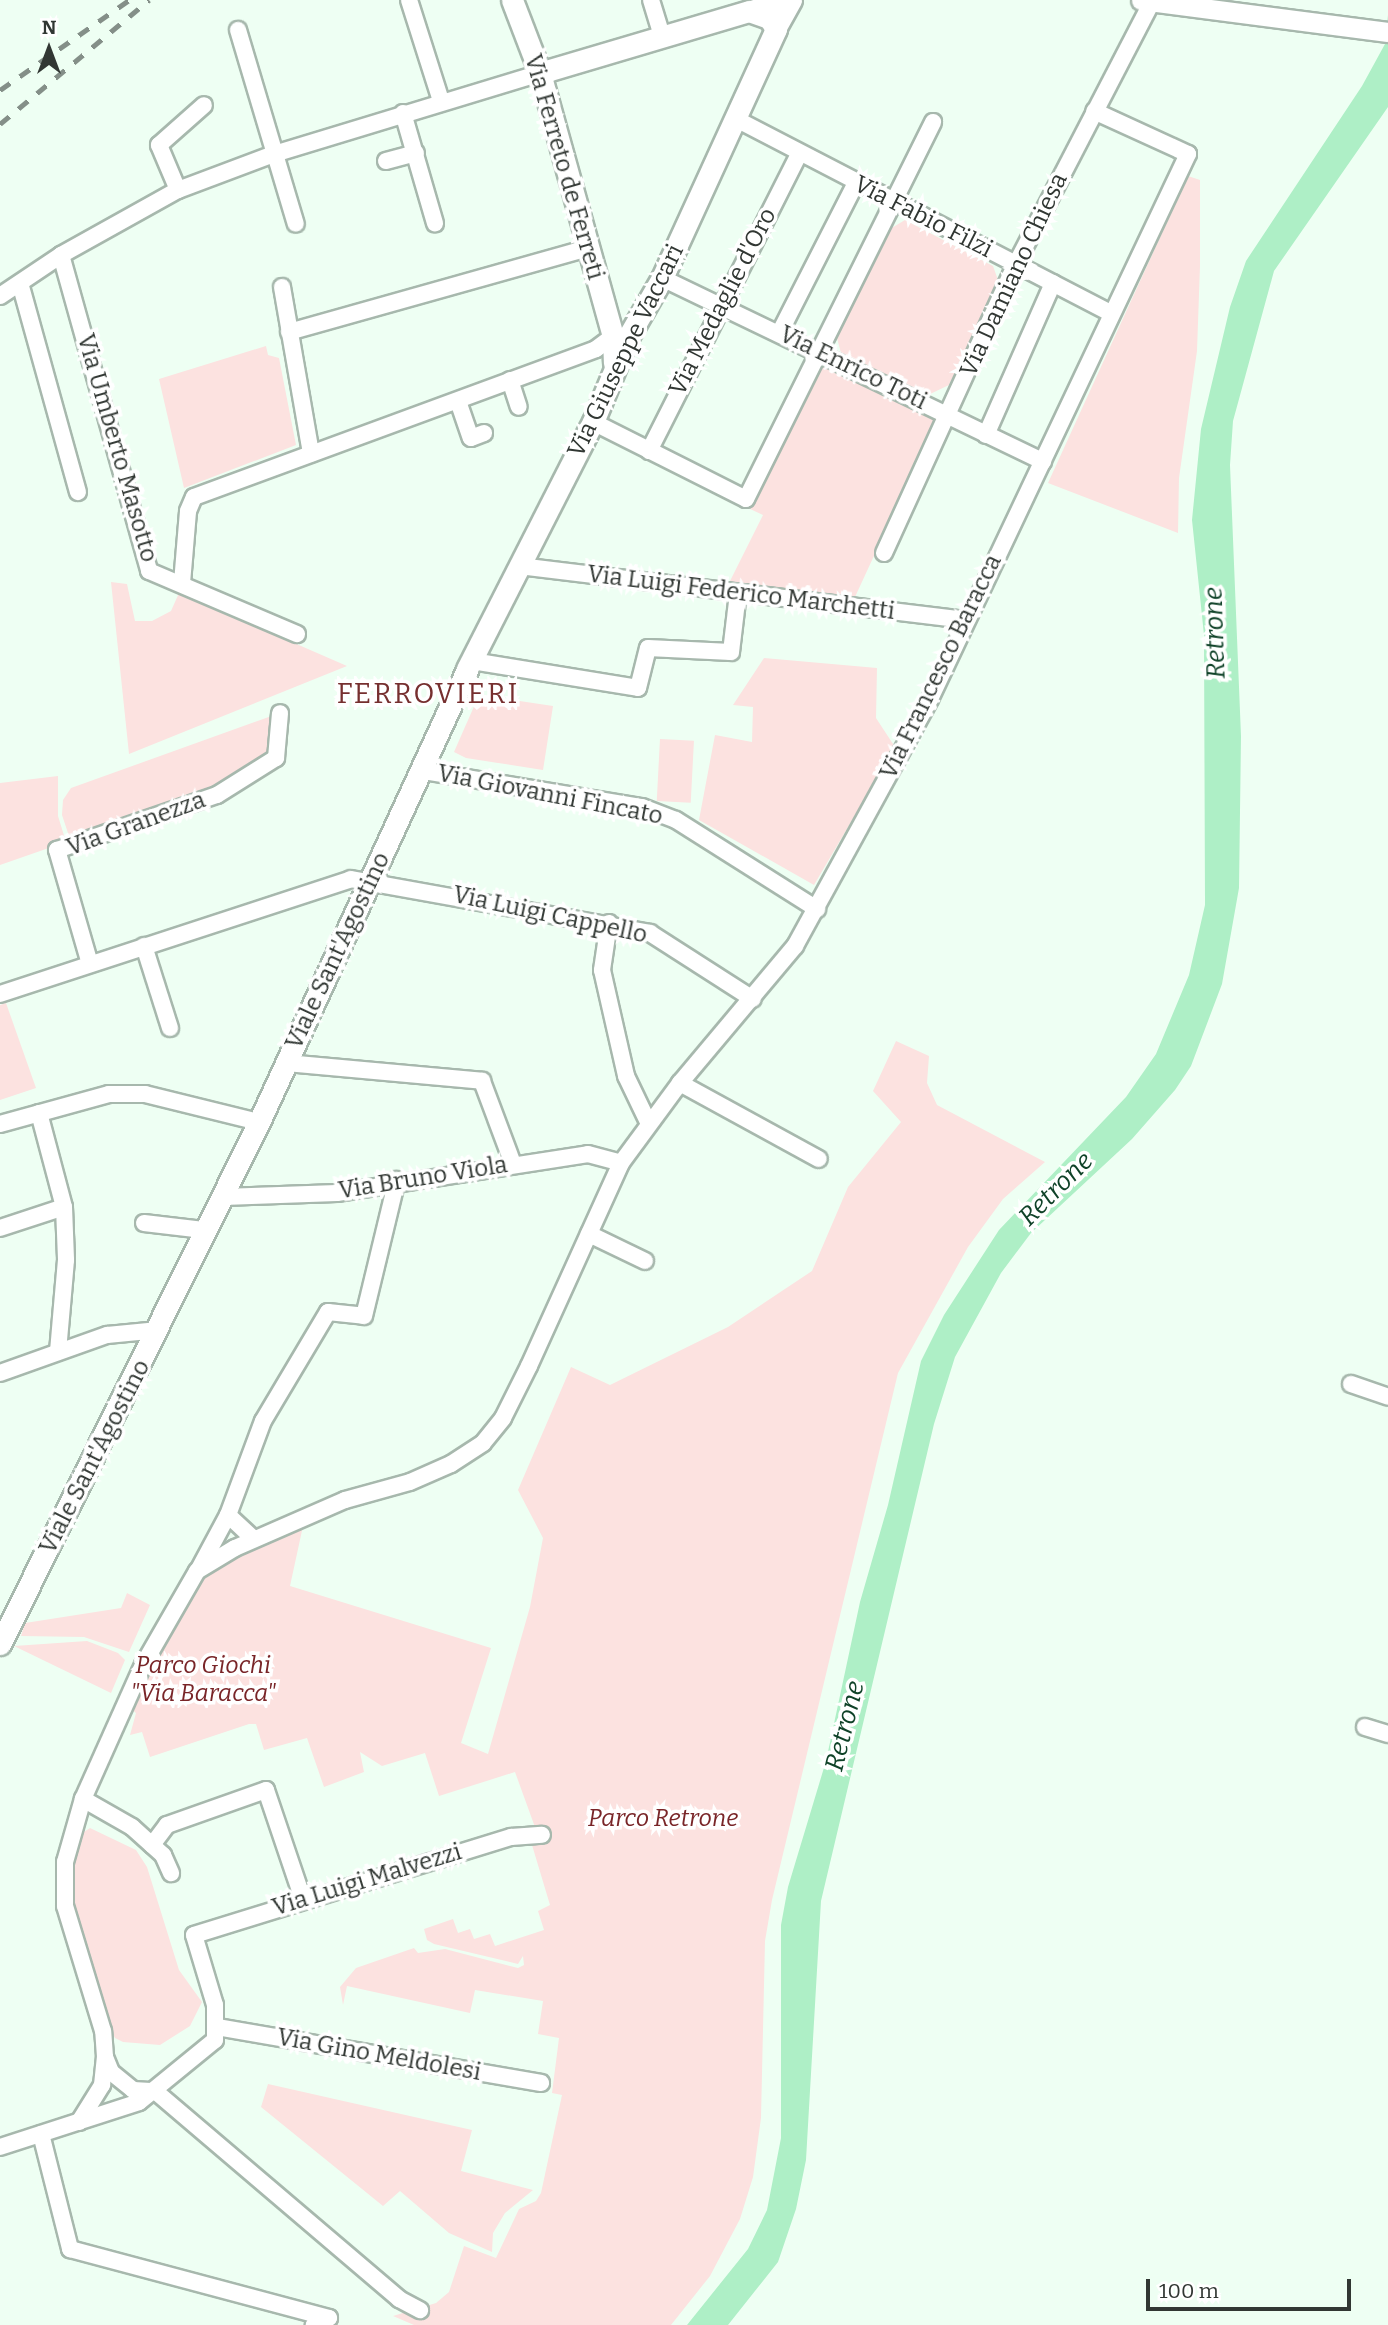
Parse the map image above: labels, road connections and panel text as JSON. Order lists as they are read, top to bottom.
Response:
{
  "streets": {
    "main road": ["Via Ferreto de Ferreti", "Via Giuseppe Vaccari", "Viale Sant'Agostino"],
    "street": [
      "Via Fabio Filzi",
      "Via Damiano Chiesa",
      "Via Medaglie d'Oro",
      "Via Enrico Toti",
      "Via Umberto Masotto",
      "Via Luigi Federico Marchetti",
      "Via Francesco Baracca",
      "Via Giovanni Fincato",
      "Via Granezza",
      "Via Luigi Cappello",
      "Via Bruno Viola",
      "Via Luigi Malvezzi",
      "Via Gino Meldolesi"
    ]
  },
  "crossings": [
    ["Via Ferreto de Ferreti", "Via Giuseppe Vaccari"],
    ["Via Fabio Filzi", "Via Damiano Chiesa"],
    ["Via Fabio Filzi", "Via Medaglie d'Oro"],
    ["Via Fabio Filzi", "Via Giuseppe Vaccari"],
    ["Via Fabio Filzi", "Via Francesco Baracca"],
    ["Via Damiano Chiesa", "Via Enrico Toti"],
    ["Via Damiano Chiesa", "Via Francesco Baracca"],
    ["Via Medaglie d'Oro", "Via Enrico Toti"],
    ["Via Giuseppe Vaccari", "Via Enrico Toti"],
    ["Via Giuseppe Vaccari", "Via Luigi Federico Marchetti"],
    ["Via Giuseppe Vaccari", "Viale Sant'Agostino"],
    ["Via Enrico Toti", "Via Francesco Baracca"],
    ["Via Luigi Federico Marchetti", "Via Francesco Baracca"],
    ["Via Francesco Baracca", "Via Giovanni Fincato"],
    ["Via Francesco Baracca", "Via Luigi Cappello"],
    ["Via Francesco Baracca", "Via Bruno Viola"],
    ["Via Giovanni Fincato", "Viale Sant'Agostino"],
    ["Via Granezza", "Via Luigi Cappello"],
    ["Via Luigi Cappello", "Viale Sant'Agostino"],
    ["Viale Sant'Agostino", "Via Bruno Viola"],
    ["Via Luigi Malvezzi", "Via Gino Meldolesi"]
  ],
  "districts": ["FERROVIERI"],
  "water": ["Retrone"],
  "parks": ["Parco Giochi \"Via Baracca\"", "Parco Retrone"],
  "scale_bar": "100 m",
  "north": "top"
}
